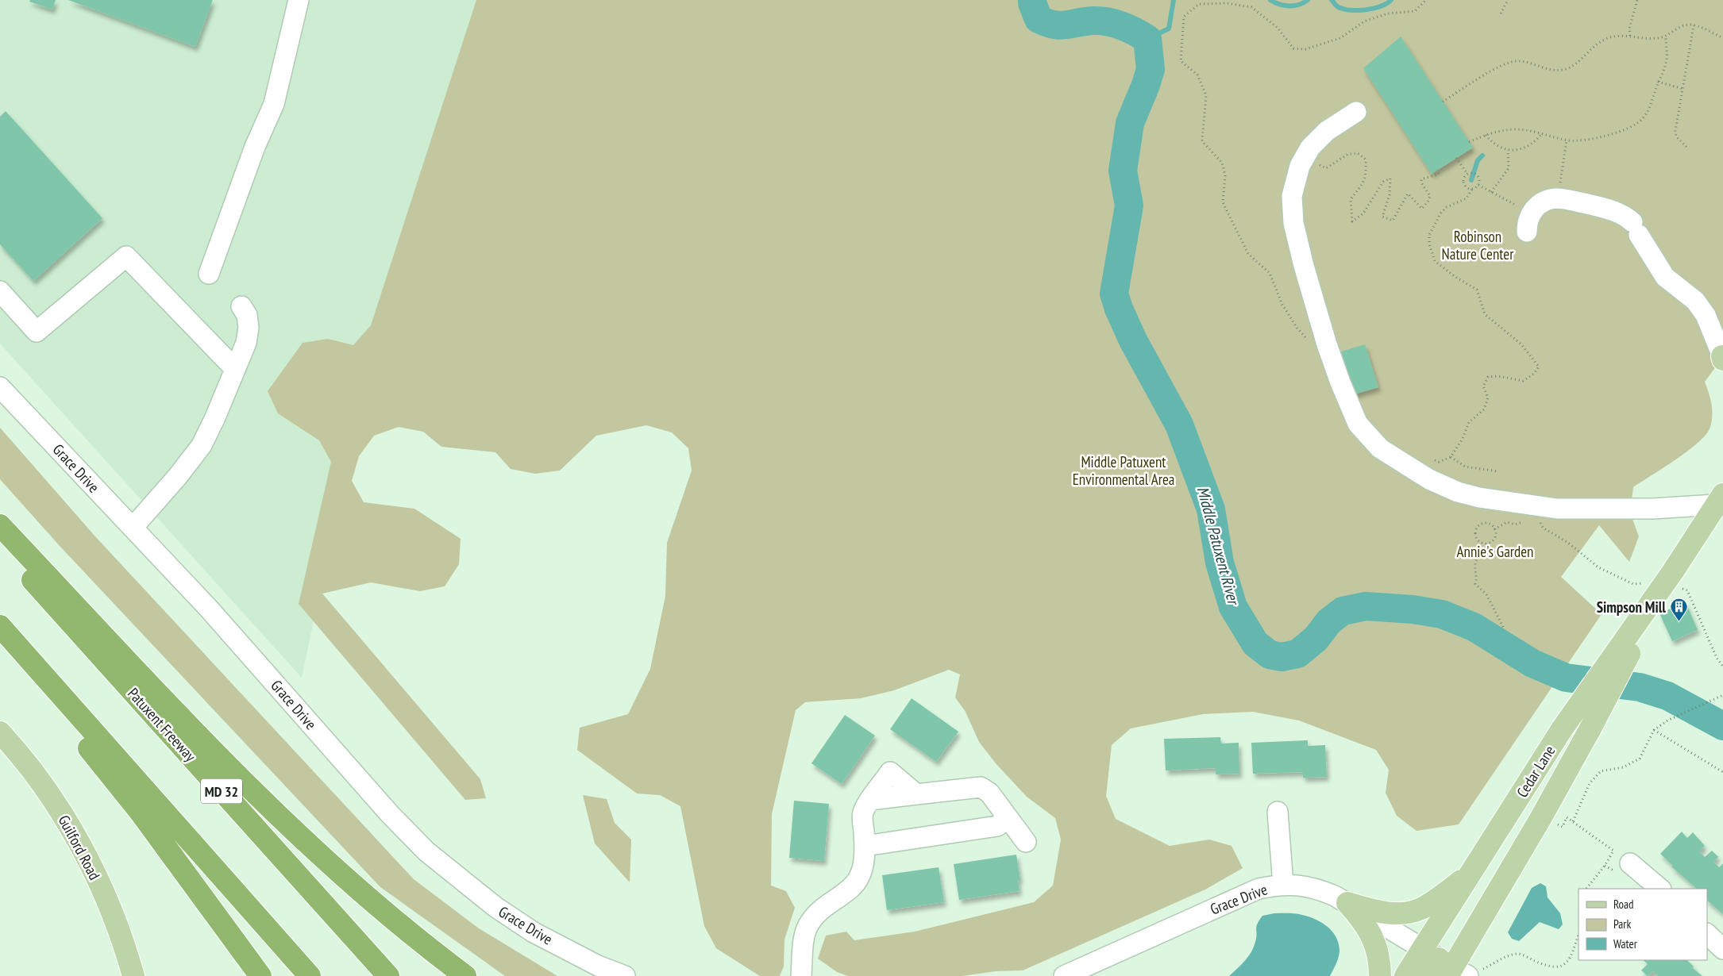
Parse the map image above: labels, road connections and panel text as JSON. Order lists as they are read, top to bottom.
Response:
{
  "streets": {
    "highway": ["Patuxent Freeway", "MD 32"],
    "main road": ["Cedar Lane", "Guilford Road"],
    "street": ["Grace Drive"]
  },
  "crossings": [
    ["Grace Drive", "Cedar Lane"]
  ],
  "water": ["Middle Patuxent River"],
  "parks": ["Robinson Nature Center", "Middle Patuxent Environmental Area", "Annie's Garden"],
  "places": {
    "building": ["Simpson Mill"]
  },
  "legend": ["Road", "Park", "Water"]
}
